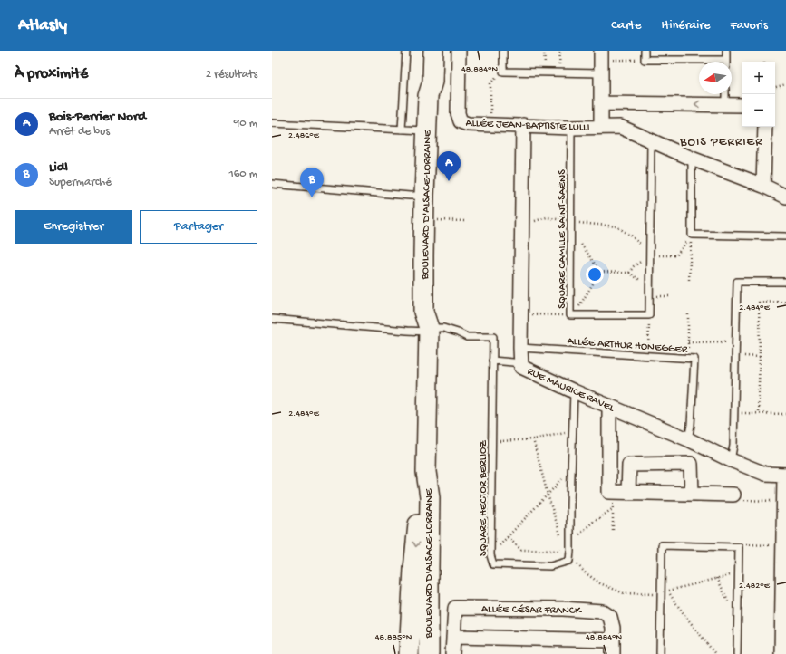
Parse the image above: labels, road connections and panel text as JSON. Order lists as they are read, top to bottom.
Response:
{
  "streets": {
    "main road": ["BOULEVARD D'ALSACE-LORRAINE"],
    "street": ["ALLÉE JEAN-BAPTISTE LULLI", "RUE MAURICE RAVEL", "ALLÉE CÉSAR FRANCK"],
    "lane": ["SQUARE CAMILLE SAINT-SAËNS", "ALLÉE ARTHUR HONEGGER", "SQUARE HECTOR BERLIOZ"]
  },
  "crossings": [
    ["ALLÉE JEAN-BAPTISTE LULLI", "SQUARE CAMILLE SAINT-SAËNS"],
    ["ALLÉE JEAN-BAPTISTE LULLI", "RUE MAURICE RAVEL"],
    ["BOULEVARD D'ALSACE-LORRAINE", "SQUARE HECTOR BERLIOZ"],
    ["ALLÉE ARTHUR HONEGGER", "RUE MAURICE RAVEL"]
  ],
  "districts": ["BOIS PERRIER"],
  "north": "left",
  "page": {
    "header": "Atlasly",
    "nav": ["Carte", "Itinéraire", "Favoris"],
    "heading": ["À proximité", "2 résultats"],
    "map_buttons": ["+", "−"],
    "list": [
      {
        "mark": "A",
        "name": "Bois-Perrier Nord",
        "note": "Arrêt de bus",
        "value": "90 m"
      },
      {
        "mark": "B",
        "name": "Lidl",
        "note": "Supermarché",
        "value": "160 m"
      }
    ],
    "pins": ["A", "B"],
    "buttons": ["Enregistrer", "Partager"]
  },
  "coordinates": [
    "48.884°N",
    "2.486°E",
    "2.484°E",
    "2.482°E",
    "48.885°N"
  ]
}
